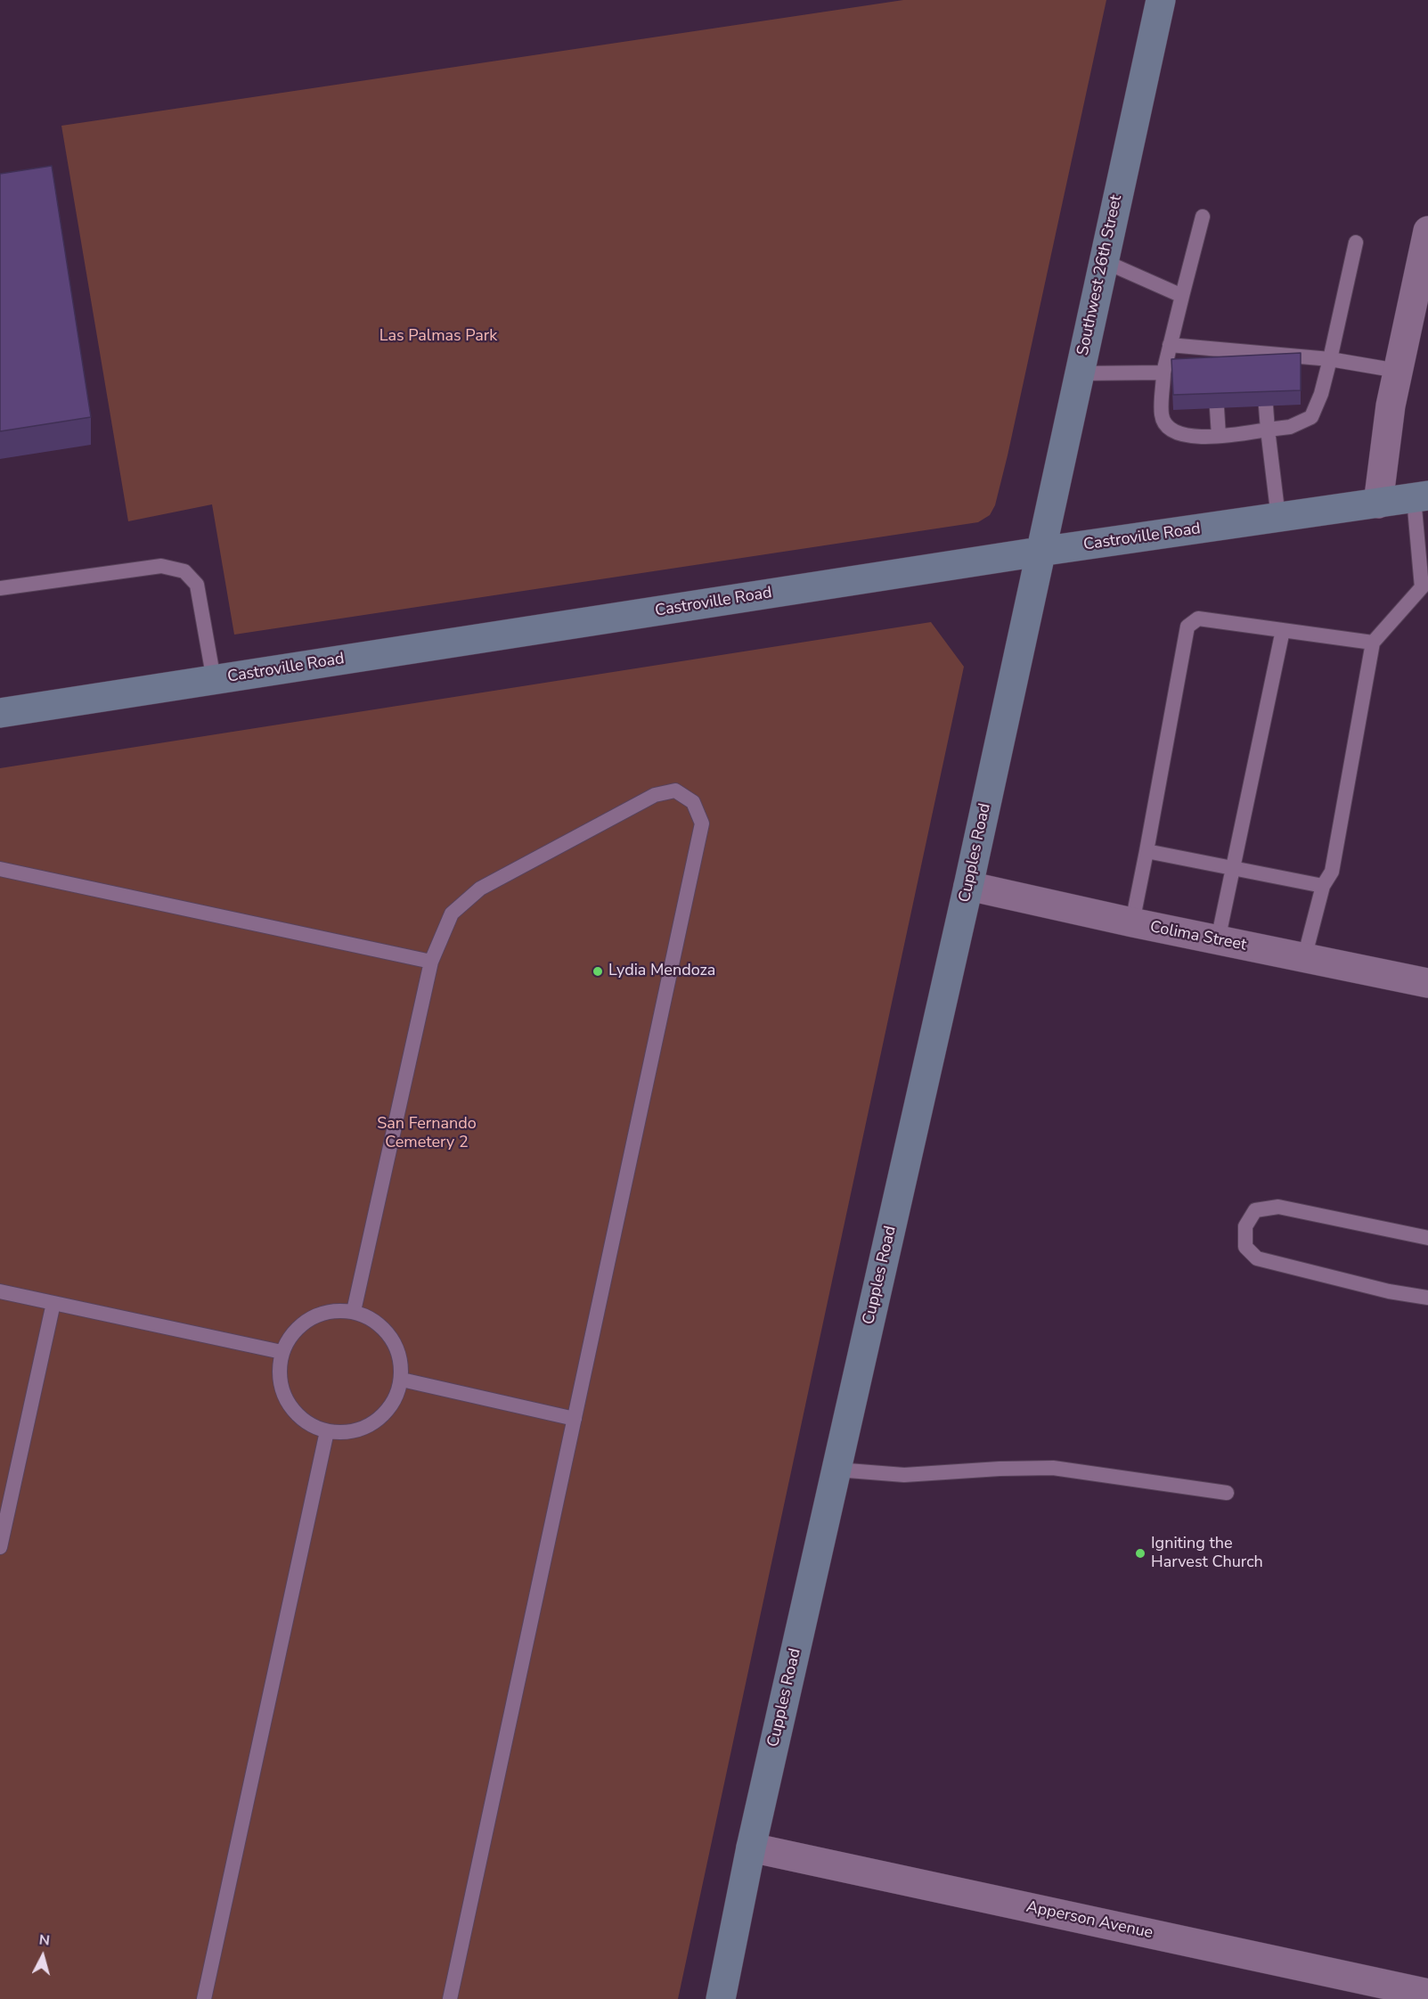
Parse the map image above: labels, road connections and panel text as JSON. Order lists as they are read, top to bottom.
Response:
{
  "streets": {
    "main road": ["Southwest 26th Street", "Castroville Road", "Cupples Road"],
    "street": ["Colima Street", "Apperson Avenue"]
  },
  "crossings": [
    ["Southwest 26th Street", "Castroville Road"],
    ["Southwest 26th Street", "Cupples Road"],
    ["Castroville Road", "Cupples Road"],
    ["Cupples Road", "Colima Street"],
    ["Cupples Road", "Apperson Avenue"]
  ],
  "parks": ["Las Palmas Park", "San Fernando Cemetery 2"],
  "places": ["Lydia Mendoza", "Igniting the Harvest Church"],
  "north": "top"
}
